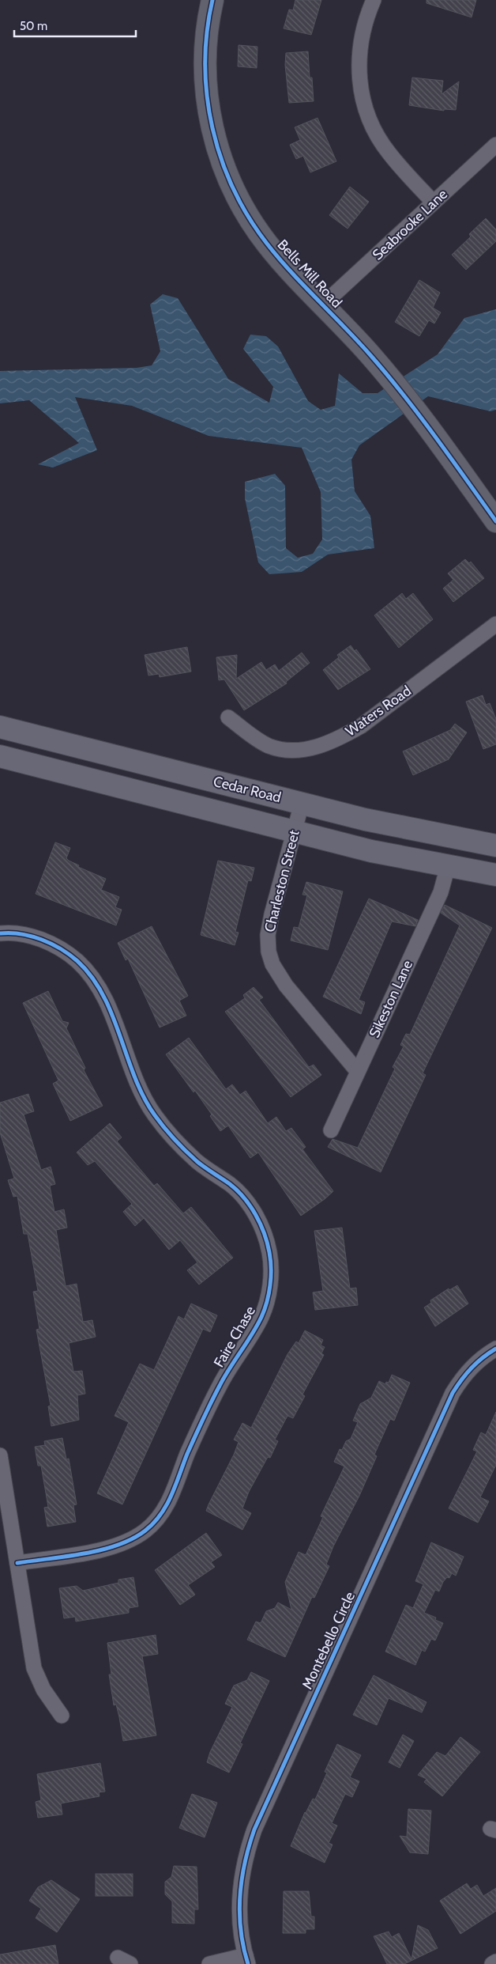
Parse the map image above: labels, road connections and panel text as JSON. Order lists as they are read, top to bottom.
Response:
{
  "streets": {
    "main road": ["Cedar Road"],
    "street": [
      "Seabrooke Lane",
      "Bells Mill Road",
      "Waters Road",
      "Charleston Street",
      "Sikeston Lane",
      "Faire Chase",
      "Montebello Circle"
    ]
  },
  "crossings": [
    ["Seabrooke Lane", "Bells Mill Road"],
    ["Cedar Road", "Charleston Street"],
    ["Charleston Street", "Sikeston Lane"]
  ],
  "scale_bar": "50 m"
}
